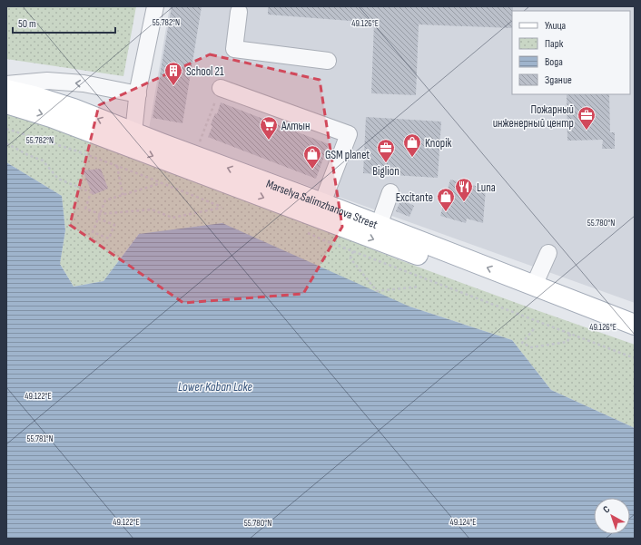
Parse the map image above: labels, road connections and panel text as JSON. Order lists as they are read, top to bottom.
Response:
{
  "streets": {
    "main road": ["Marselya Salimzhanova Street"]
  },
  "water": ["Lower Kaban Lake"],
  "places": {
    "building": ["School 21"],
    "office": ["Пожарный инженерный центр", "Biglion"],
    "supermarket": ["Алтын"],
    "shop": ["Knopik", "GSM planet", "Excitante"],
    "restaurant": ["Luna"]
  },
  "legend": [
    "Улица",
    "Парк",
    "Вода",
    "Здание"
  ],
  "scale_bar": "50 m",
  "north": "top left",
  "coordinates": [
    "55.782°N",
    "49.126°E",
    "55.780°N",
    "49.122°E",
    "55.781°N",
    "49.124°E"
  ]
}
